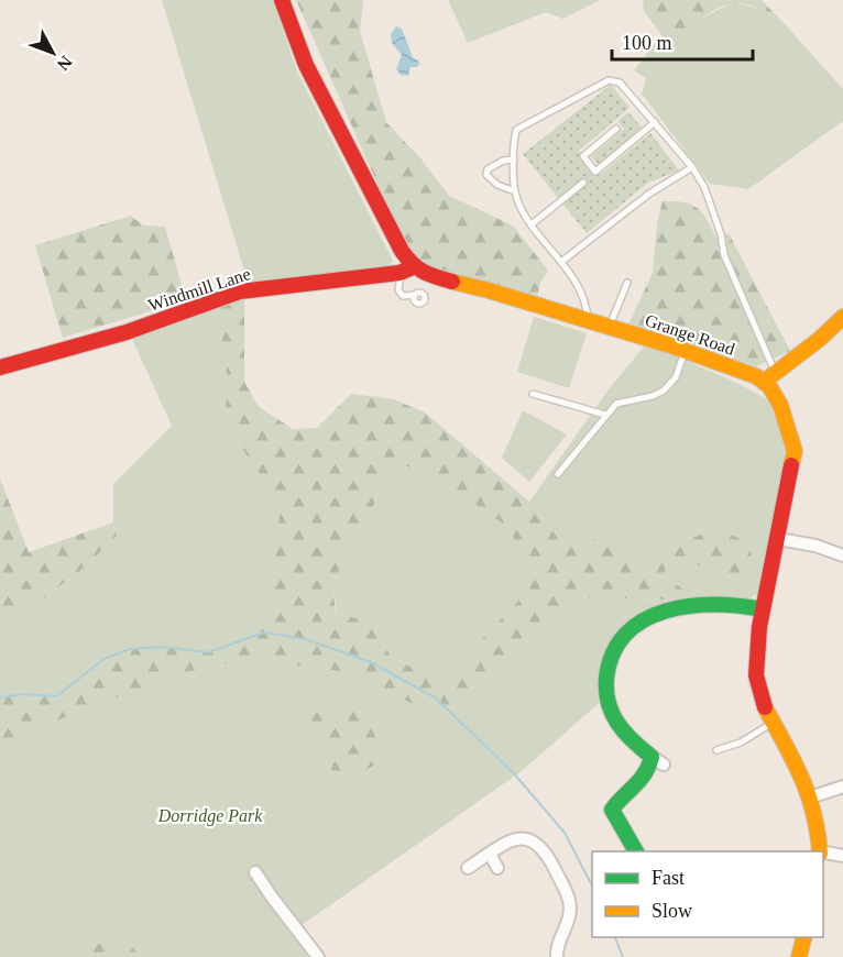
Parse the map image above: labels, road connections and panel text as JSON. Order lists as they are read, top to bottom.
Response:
{
  "streets": {
    "main road": ["Windmill Lane", "Grange Road"]
  },
  "crossings": [
    ["Windmill Lane", "Grange Road"]
  ],
  "parks": ["Dorridge Park"],
  "legend": ["Fast", "Slow"],
  "scale_bar": "100 m",
  "north": "bottom right"
}
